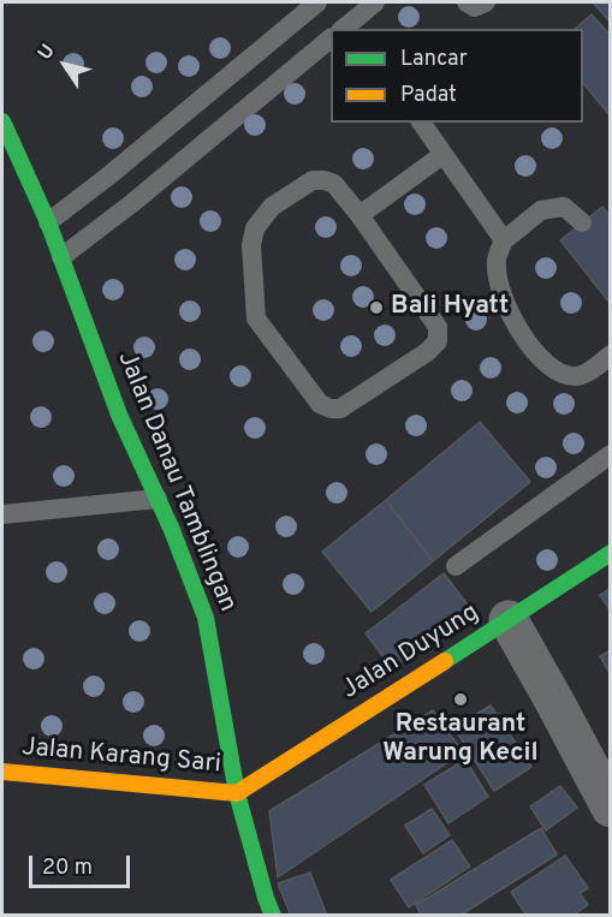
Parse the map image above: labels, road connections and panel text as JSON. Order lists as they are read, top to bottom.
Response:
{
  "streets": {
    "street": ["Jalan Danau Tamblingan", "Jalan Duyung", "Jalan Karang Sari"]
  },
  "crossings": [
    ["Jalan Danau Tamblingan", "Jalan Duyung"],
    ["Jalan Danau Tamblingan", "Jalan Karang Sari"],
    ["Jalan Duyung", "Jalan Karang Sari"]
  ],
  "places": ["Bali Hyatt", "Restaurant Warung Kecil"],
  "legend": ["Lancar", "Padat"],
  "scale_bar": "20 m",
  "north": "top left"
}
